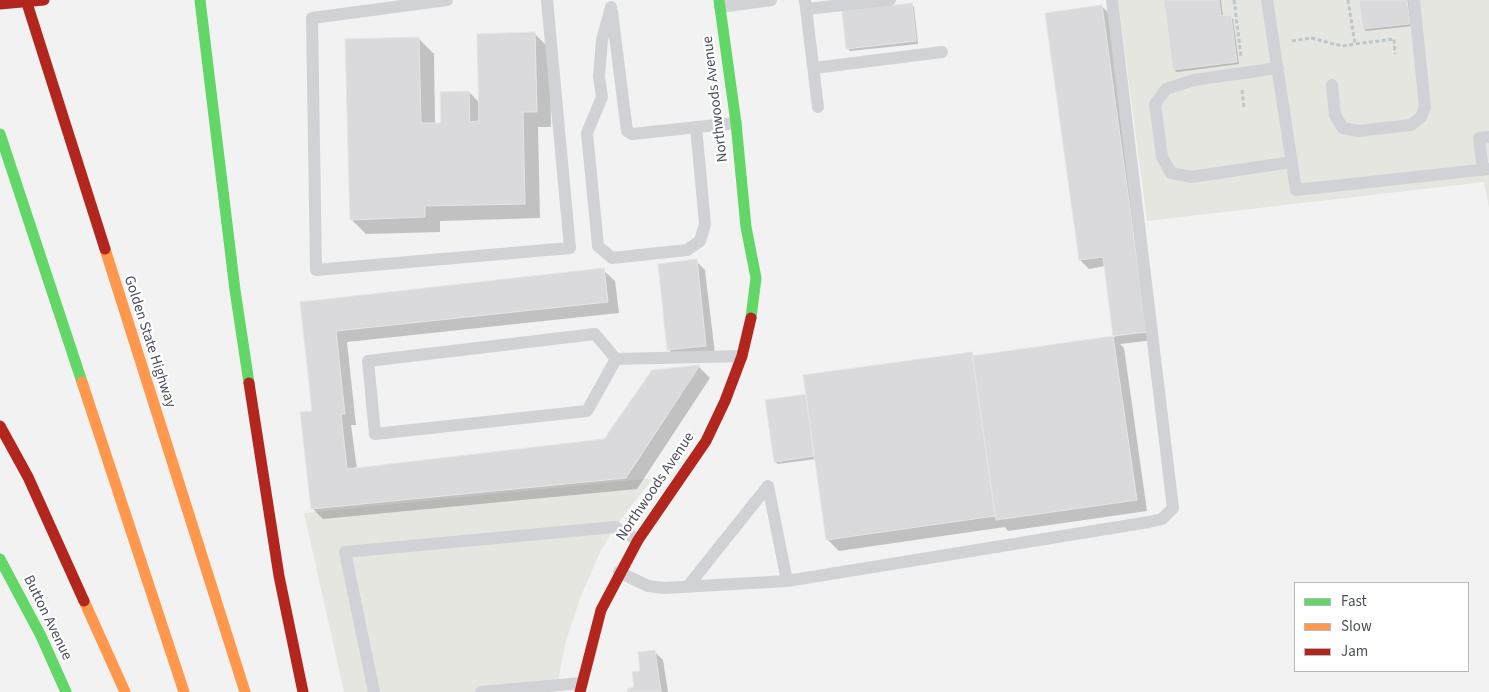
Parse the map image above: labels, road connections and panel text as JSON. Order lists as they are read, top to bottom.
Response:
{
  "streets": {
    "main road": ["Northwoods Avenue", "Golden State Highway", "Button Avenue"]
  },
  "legend": ["Fast", "Slow", "Jam"]
}
